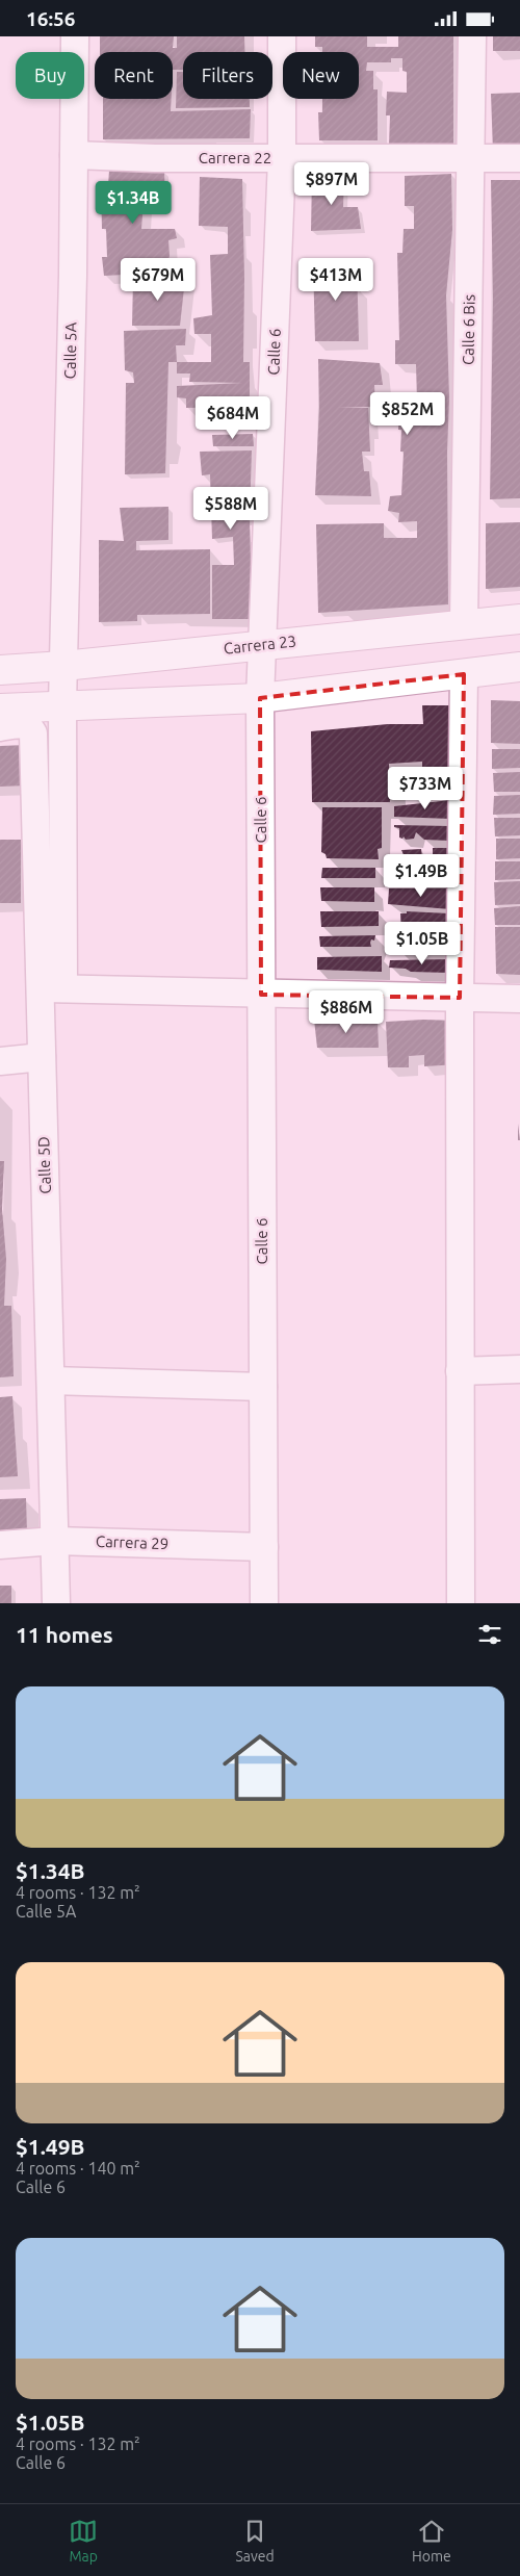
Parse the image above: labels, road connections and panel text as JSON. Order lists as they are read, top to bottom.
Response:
{
  "streets": {
    "main road": ["Carrera 23"],
    "street": [
      "Carrera 22",
      "Calle 6 Bis",
      "Calle 5A",
      "Calle 6",
      "Calle 5D",
      "Carrera 29"
    ]
  },
  "crossings": [
    ["Carrera 22", "Calle 6 Bis"],
    ["Carrera 22", "Calle 5A"],
    ["Carrera 22", "Calle 6"],
    ["Calle 6 Bis", "Carrera 23"],
    ["Calle 5A", "Carrera 23"],
    ["Calle 5A", "Calle 5D"],
    ["Calle 6", "Carrera 23"],
    ["Calle 6", "Carrera 29"],
    ["Calle 5D", "Carrera 29"]
  ],
  "page": {
    "status": "16:56",
    "chip": [
      "Buy",
      "Rent",
      "Filters",
      "New"
    ],
    "price": [
      "$897M",
      "$1.34B",
      "$679M",
      "$413M",
      "$852M",
      "$684M",
      "$588M",
      "$733M",
      "$1.49B",
      "$1.05B",
      "$886M"
    ],
    "heading": "11 homes",
    "list": [
      {
        "name": "$1.34B",
        "note": "4 rooms · 132 m² · Calle 5A"
      },
      {
        "name": "$1.49B",
        "note": "4 rooms · 140 m² · Calle 6"
      },
      {
        "name": "$1.05B",
        "note": "4 rooms · 132 m² · Calle 6"
      }
    ],
    "tabs": ["Map", "Saved", "Home"]
  }
}
